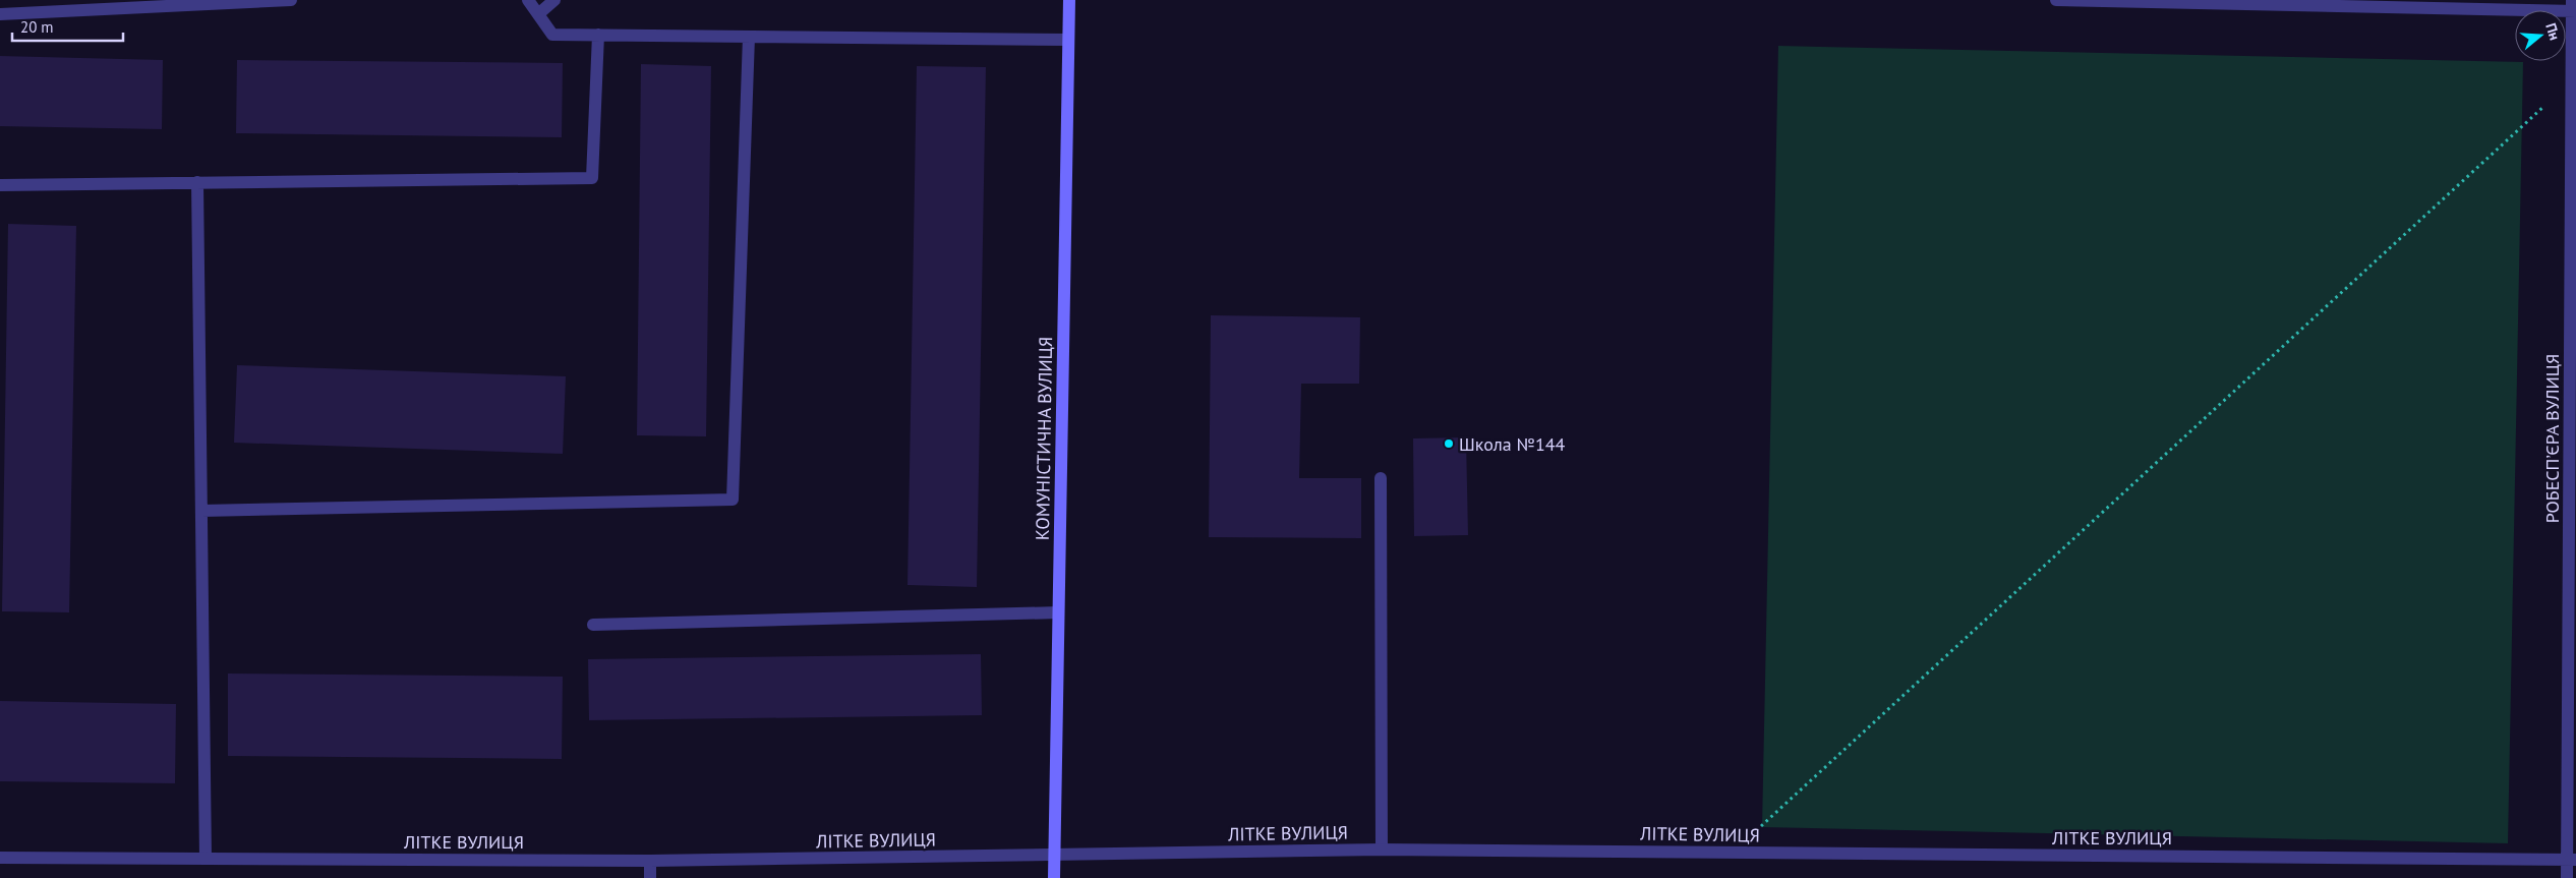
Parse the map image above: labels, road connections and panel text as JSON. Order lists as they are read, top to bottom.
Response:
{
  "streets": {
    "street": ["КОМУНІСТИЧНА ВУЛИЦЯ", "РОБЕСП’ЄРА ВУЛИЦЯ", "ЛІТКЕ ВУЛИЦЯ"]
  },
  "crossings": [
    ["КОМУНІСТИЧНА ВУЛИЦЯ", "ЛІТКЕ ВУЛИЦЯ"],
    ["РОБЕСП’ЄРА ВУЛИЦЯ", "ЛІТКЕ ВУЛИЦЯ"]
  ],
  "places": ["Школа №144"],
  "scale_bar": "20 m",
  "north": "right"
}
